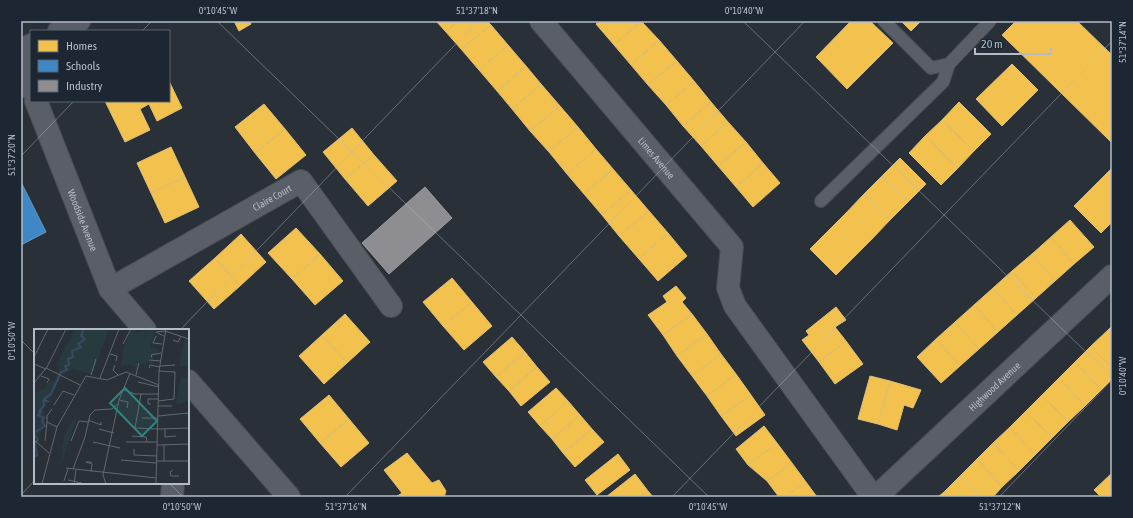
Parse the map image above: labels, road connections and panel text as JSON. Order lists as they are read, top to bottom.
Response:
{
  "streets": {
    "street": [
      "Limes Avenue",
      "Claire Court",
      "Woodside Avenue",
      "Highwood Avenue"
    ]
  },
  "crossings": [
    ["Claire Court", "Woodside Avenue"]
  ],
  "legend": ["Homes", "Schools", "Industry"],
  "scale_bar": "20 m",
  "coordinates": [
    "0°10'45\"W",
    "51°37'18\"N",
    "0°10'40\"W",
    "51°37'14\"N",
    "51°37'20\"N",
    "0°10'50\"W",
    "51°37'16\"N",
    "51°37'12\"N"
  ]
}
